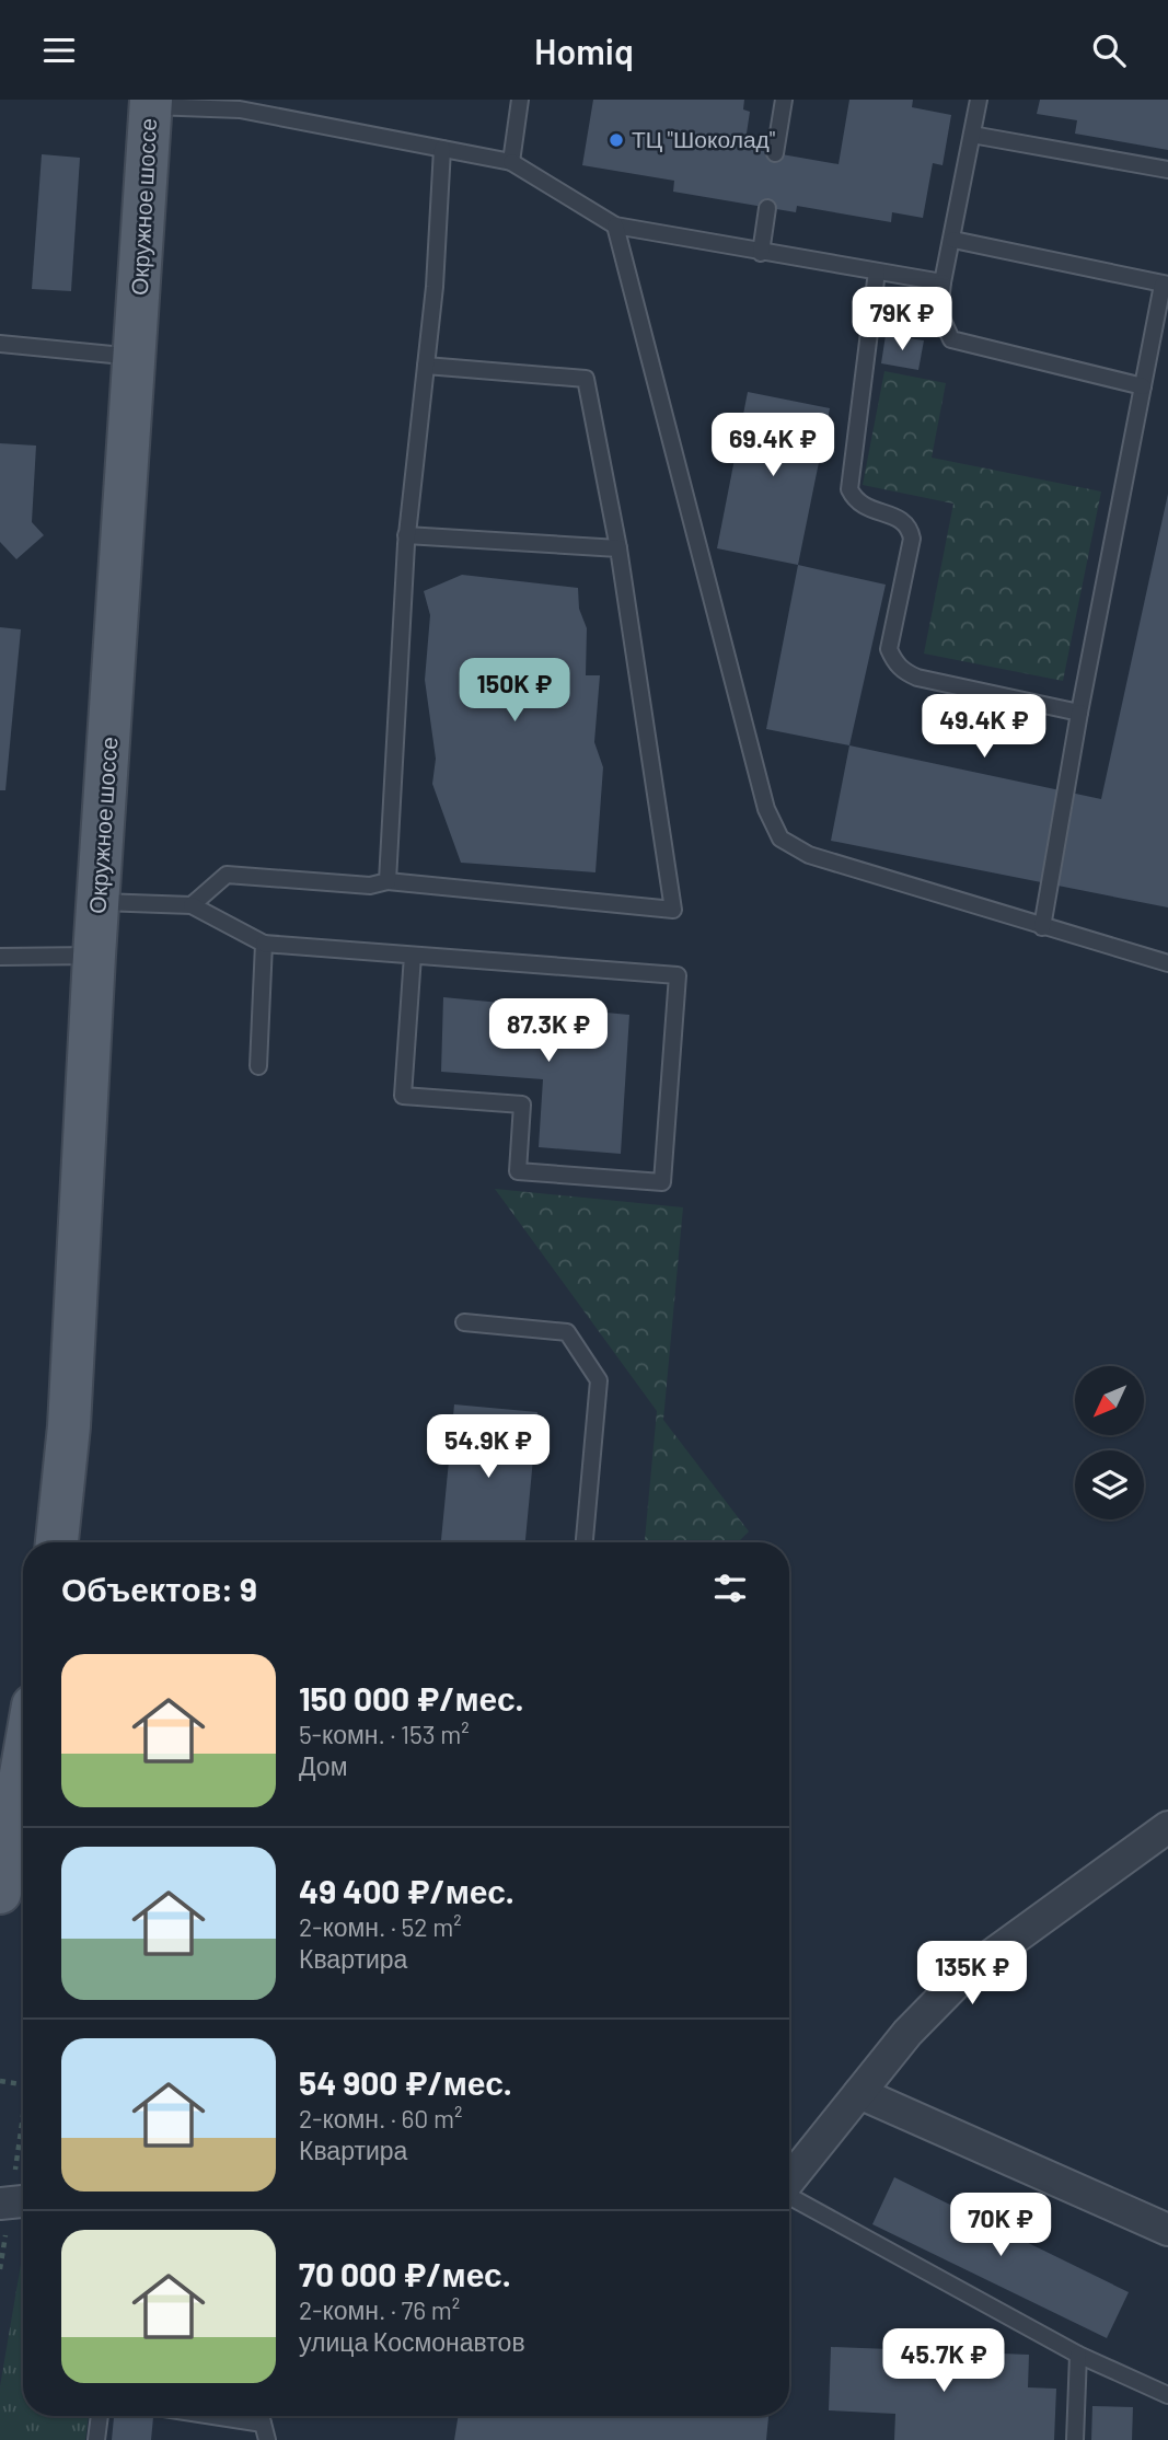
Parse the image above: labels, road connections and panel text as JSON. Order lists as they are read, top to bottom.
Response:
{
  "streets": {
    "main road": ["Окружное шоссе"]
  },
  "places": ["ТЦ \"Шоколад\""],
  "north": "bottom left",
  "page": {
    "header": "Homiq",
    "price": [
      "79K ₽",
      "69.4K ₽",
      "150K ₽",
      "49.4K ₽",
      "87.3K ₽",
      "54.9K ₽",
      "135K ₽",
      "70K ₽",
      "45.7K ₽"
    ],
    "heading": "Объектов: 9",
    "list": [
      {
        "name": "150 000 ₽/мес.",
        "note": "5-комн. · 153 m² · Дом"
      },
      {
        "name": "49 400 ₽/мес.",
        "note": "2-комн. · 52 m² · Квартира"
      },
      {
        "name": "54 900 ₽/мес.",
        "note": "2-комн. · 60 m² · Квартира"
      },
      {
        "name": "70 000 ₽/мес.",
        "note": "2-комн. · 76 m² · улица Космонавтов"
      }
    ]
  }
}
